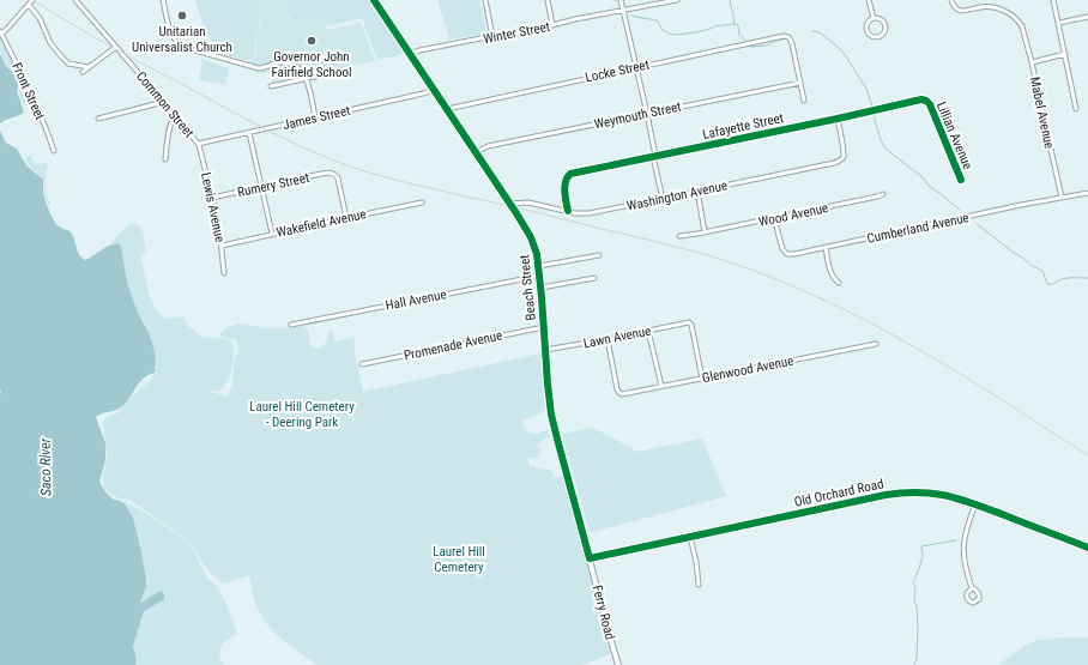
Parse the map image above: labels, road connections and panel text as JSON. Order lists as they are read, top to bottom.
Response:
{
  "streets": {
    "main road": ["Beach Street", "Ferry Road"],
    "street": [
      "Winter Street",
      "Locke Street",
      "Front Street",
      "Common Street",
      "Mabel Avenue",
      "Weymouth Street",
      "James Street",
      "Lafayette Street",
      "Lillian Avenue",
      "Rumery Street",
      "Washington Avenue",
      "Lewis Avenue",
      "Wood Avenue",
      "Wakefield Avenue",
      "Cumberland Avenue",
      "Hall Avenue",
      "Lawn Avenue",
      "Promenade Avenue",
      "Glenwood Avenue",
      "Old Orchard Road"
    ]
  },
  "crossings": [
    ["Winter Street", "Beach Street"],
    ["Locke Street", "Weymouth Street"],
    ["Locke Street", "Beach Street"],
    ["Common Street", "James Street"],
    ["Common Street", "Lewis Avenue"],
    ["Mabel Avenue", "Cumberland Avenue"],
    ["Weymouth Street", "Beach Street"],
    ["James Street", "Lewis Avenue"],
    ["James Street", "Beach Street"],
    ["Lafayette Street", "Lillian Avenue"],
    ["Lafayette Street", "Washington Avenue"],
    ["Rumery Street", "Lewis Avenue"],
    ["Rumery Street", "Wakefield Avenue"],
    ["Washington Avenue", "Beach Street"],
    ["Lewis Avenue", "Wakefield Avenue"],
    ["Wood Avenue", "Cumberland Avenue"],
    ["Beach Street", "Hall Avenue"],
    ["Beach Street", "Lawn Avenue"],
    ["Beach Street", "Promenade Avenue"],
    ["Beach Street", "Old Orchard Road"],
    ["Beach Street", "Ferry Road"],
    ["Lawn Avenue", "Glenwood Avenue"],
    ["Old Orchard Road", "Ferry Road"]
  ],
  "water": ["Saco River"],
  "parks": ["Laurel Hill Cemetery - Deering Park", "Laurel Hill Cemetery"],
  "places": ["Unitarian Universalist Church", "Governor John Fairfield School"]
}
